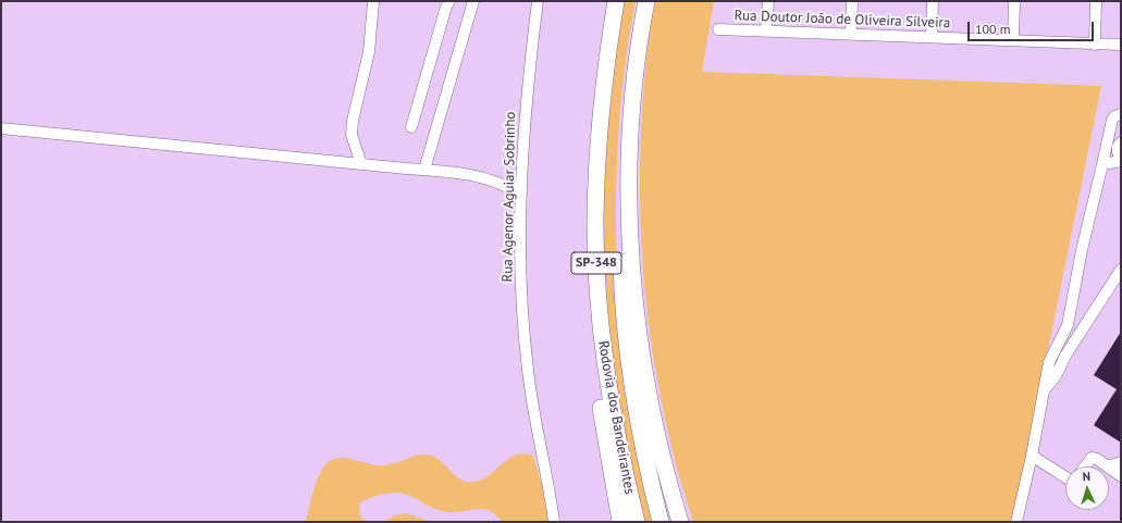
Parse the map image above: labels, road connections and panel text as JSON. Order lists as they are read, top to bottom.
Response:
{
  "streets": {
    "highway": ["SP-348", "Rodovia dos Bandeirantes"],
    "street": ["Rua Doutor João de Oliveira Silveira", "Rua Agenor Aguiar Sobrinho"]
  },
  "scale_bar": "100 m",
  "north": "top"
}
